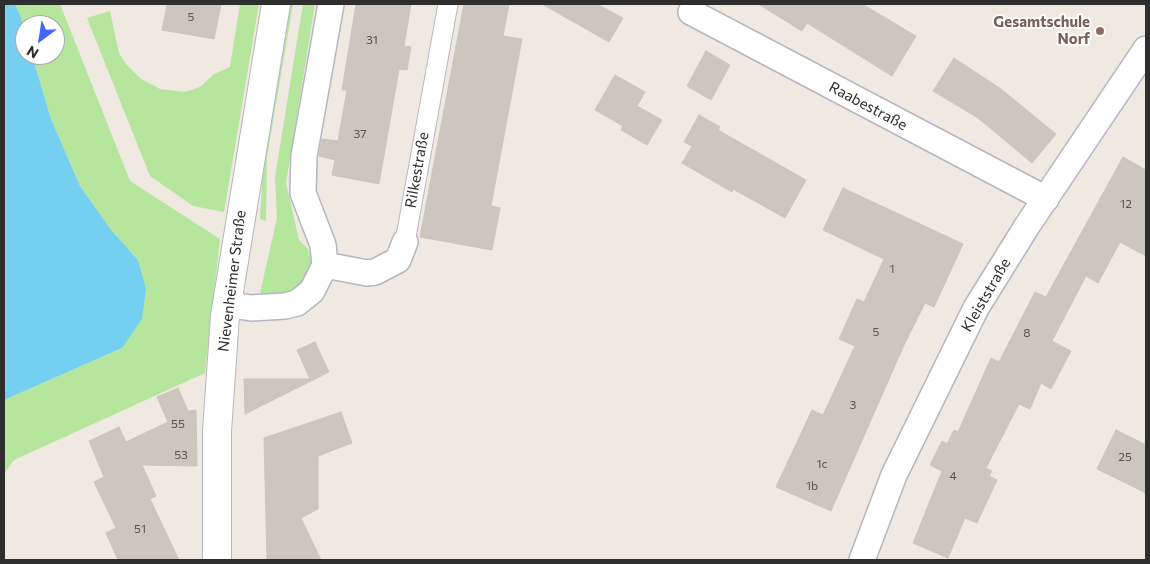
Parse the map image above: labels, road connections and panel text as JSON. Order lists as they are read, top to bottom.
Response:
{
  "streets": {
    "main road": ["Nievenheimer Straße"],
    "street": ["Raabestraße", "Rilkestraße", "Kleiststraße"]
  },
  "crossings": [
    ["Raabestraße", "Kleiststraße"]
  ],
  "places": ["Gesamtschule Norf"],
  "house_numbers": [
    "5",
    "31",
    "37",
    "12",
    "1",
    "5",
    "8",
    "3",
    "55",
    "53",
    "25",
    "1c",
    "4",
    "1b",
    "51"
  ],
  "north": "bottom left"
}
